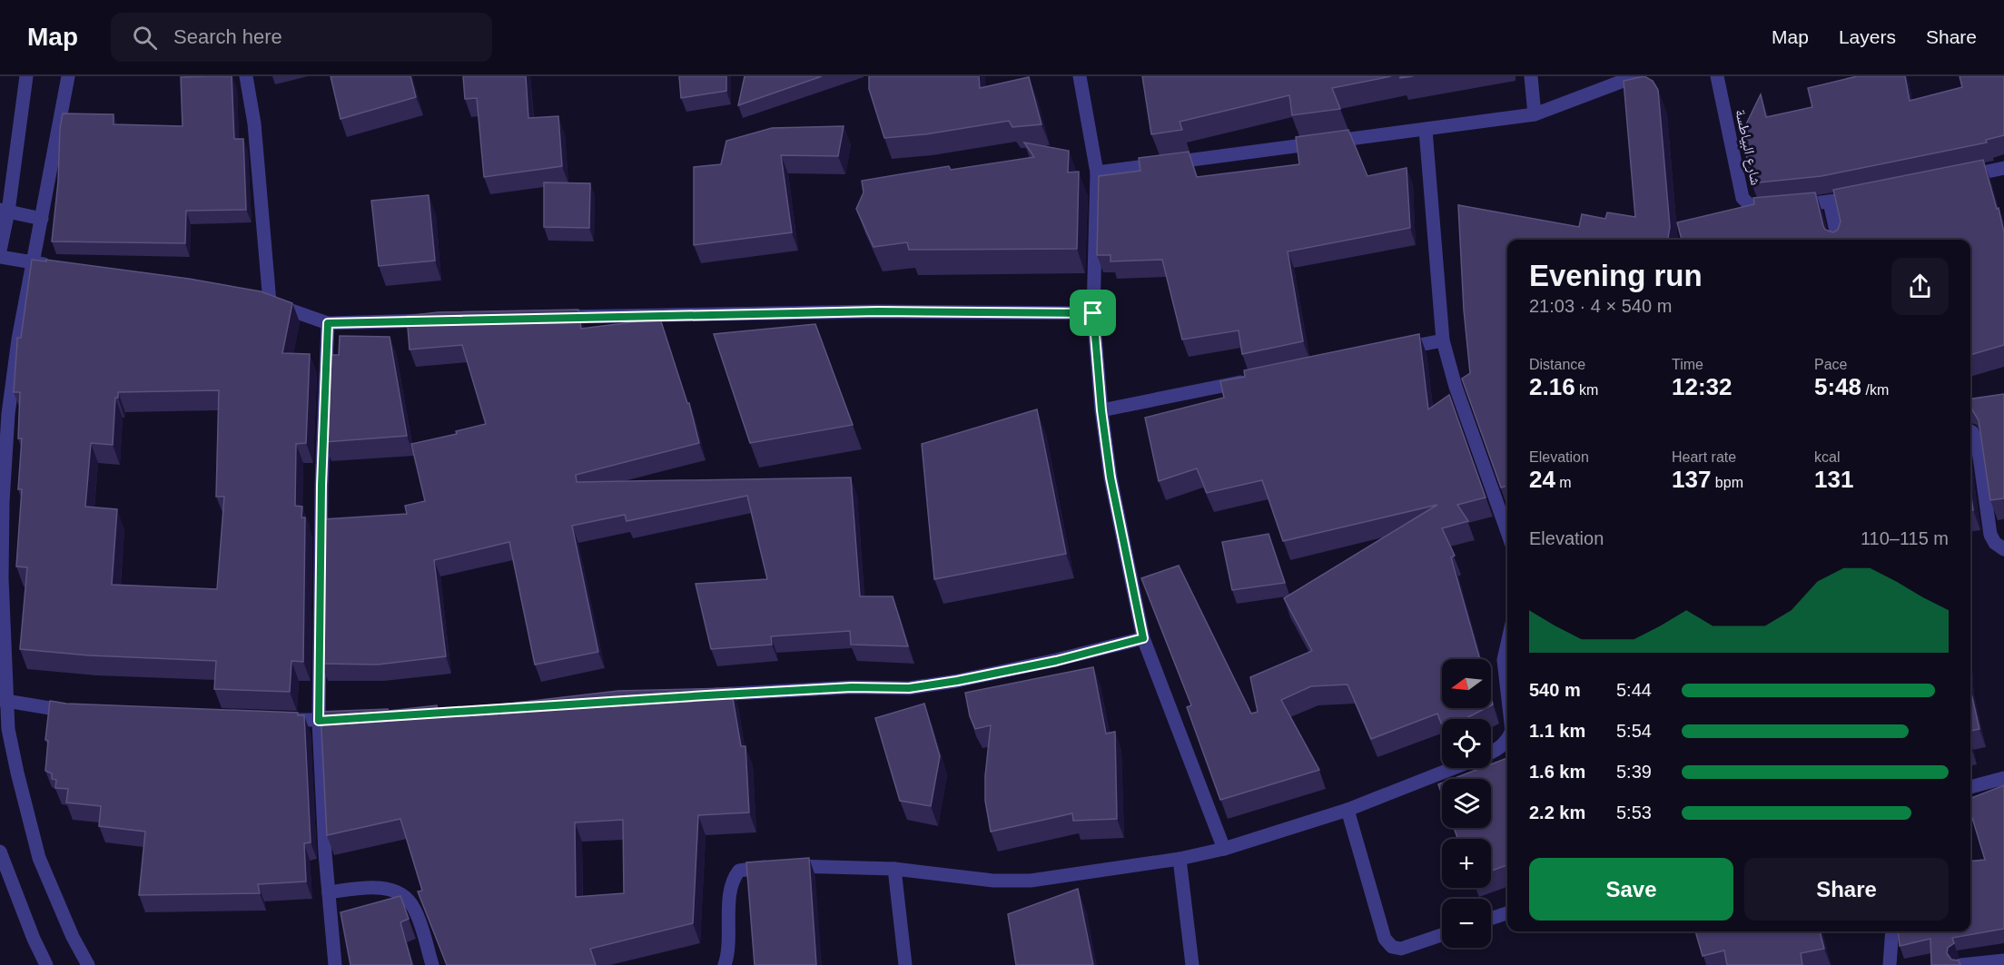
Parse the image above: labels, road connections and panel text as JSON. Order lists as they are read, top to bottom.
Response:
{
  "streets": {
    "street": ["شارع البياطسة"]
  },
  "north": "left",
  "page": {
    "header": "Map",
    "search": "Search here",
    "nav": ["Map", "Layers", "Share"],
    "heading": ["Evening run", "21:03 · 4 × 540 m"],
    "stats": [
      ["Distance", "2.16 km"],
      ["Time", "12:32"],
      ["Pace", "5:48 /km"],
      ["Elevation", "24 m"],
      ["Heart rate", "137 bpm"],
      ["kcal", "131"]
    ],
    "chart": ["Elevation", "110–115 m"],
    "map_buttons": ["+", "−"],
    "list": [
      {
        "name": "540 m",
        "note": "5:44"
      },
      {
        "name": "1.1 km",
        "note": "5:54"
      },
      {
        "name": "1.6 km",
        "note": "5:39"
      },
      {
        "name": "2.2 km",
        "note": "5:53"
      }
    ],
    "buttons": ["Save", "Share"]
  }
}
